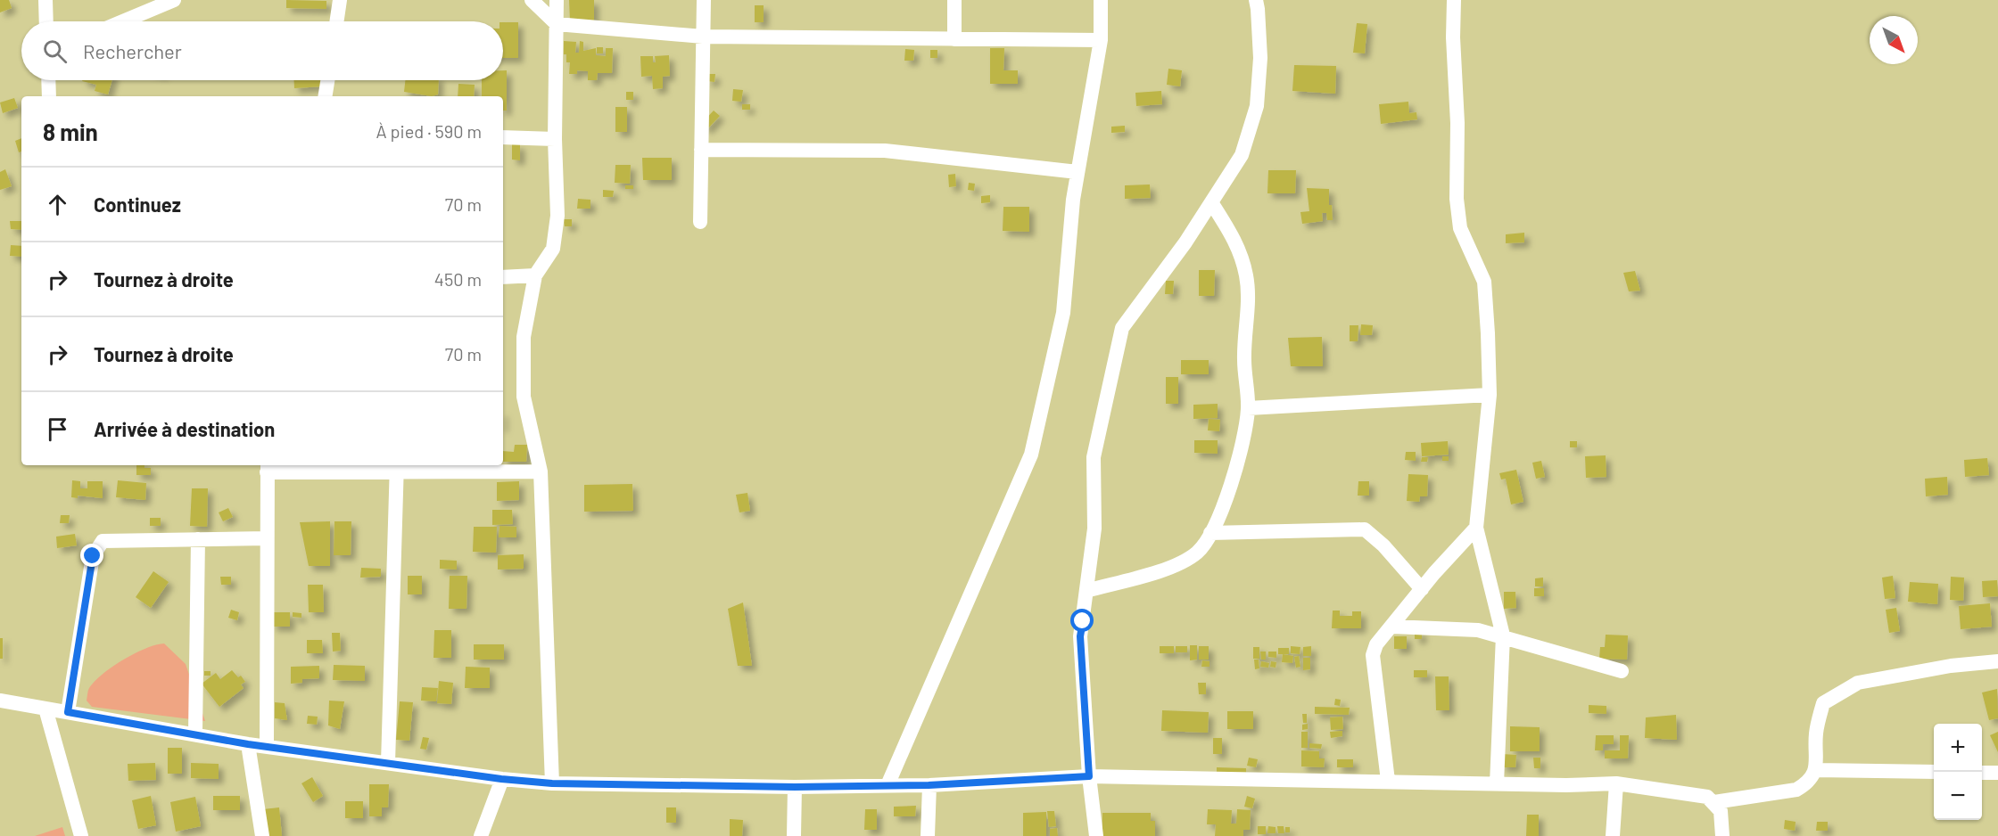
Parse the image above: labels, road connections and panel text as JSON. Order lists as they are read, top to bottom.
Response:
{
  "north": "bottom right",
  "page": {
    "search": "Rechercher",
    "heading": ["8 min", "À pied · 590 m"],
    "list": [
      ["Continuez", "70 m"],
      ["Tournez à droite", "450 m"],
      ["Tournez à droite", "70 m"],
      "Arrivée à destination"
    ],
    "map_buttons": ["+", "−"]
  }
}
